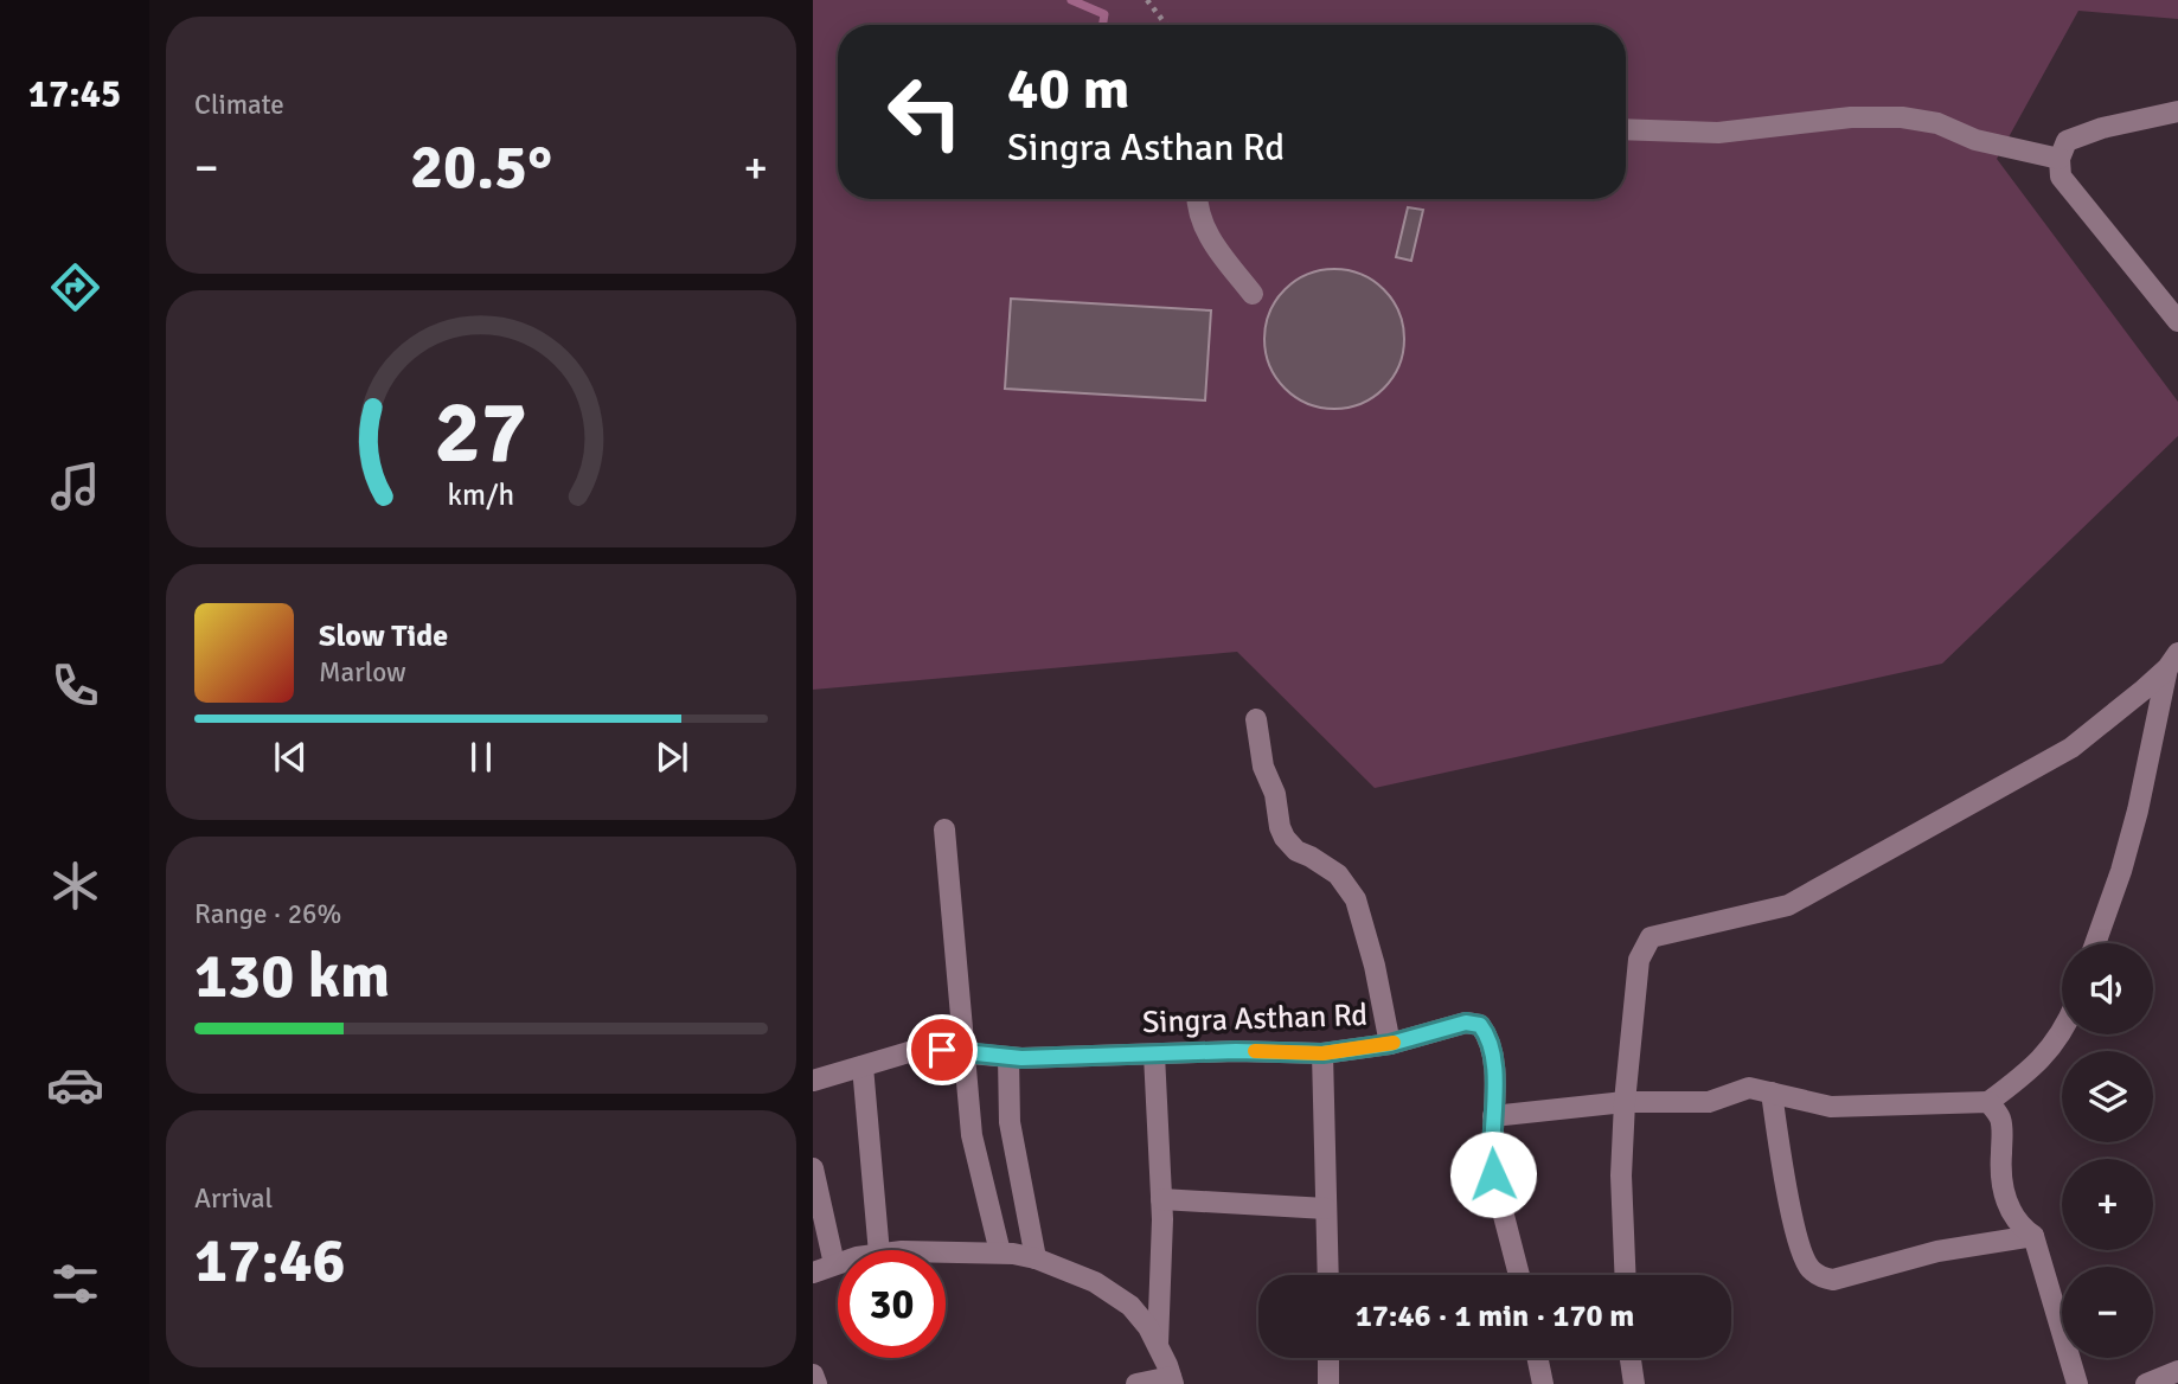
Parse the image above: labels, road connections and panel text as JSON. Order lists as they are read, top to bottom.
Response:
{
  "streets": {
    "street": ["Singra Asthan Rd"]
  },
  "page": {
    "tabs": "17:45",
    "tile": [
      "Climate",
      ["Range · 26%", "130 km"],
      ["Arrival", "17:46"]
    ],
    "turn": ["40 m", "Singra Asthan Rd"],
    "heat": ["−", "20.5°", "+"],
    "song": ["Slow Tide", "Marlow"],
    "map_buttons": ["+", "−"],
    "limit": "30",
    "trip": "17:46 · 1 min · 170 m",
    "gauge": ["27", "km/h"]
  }
}
